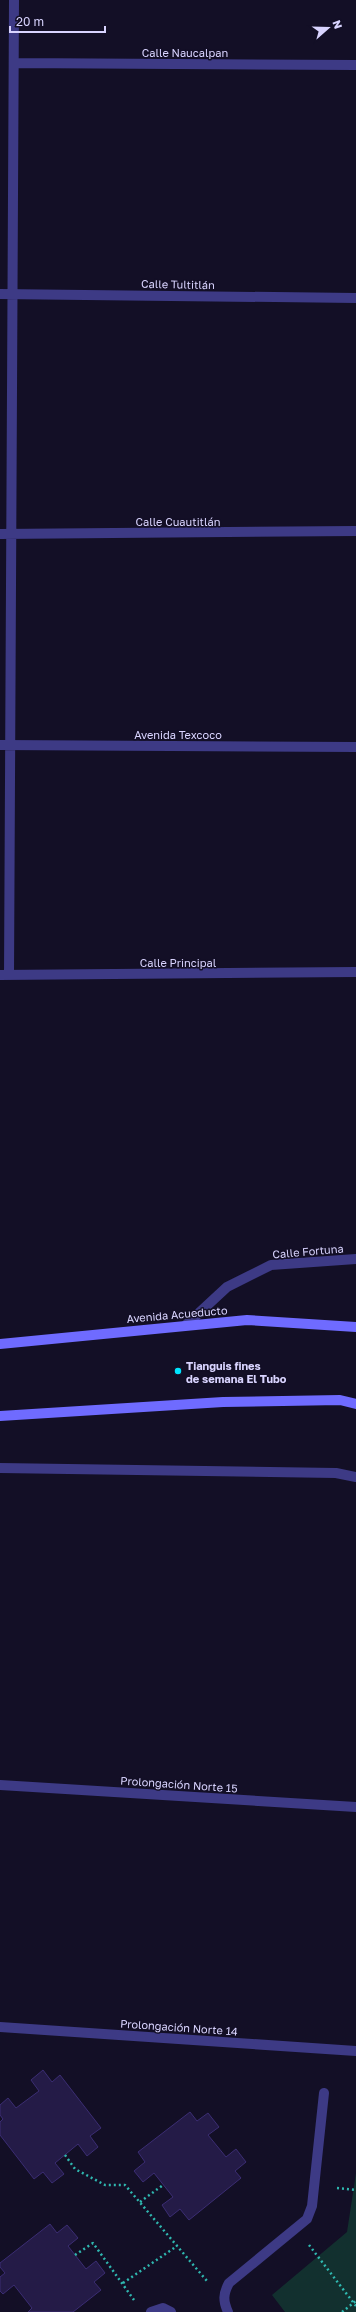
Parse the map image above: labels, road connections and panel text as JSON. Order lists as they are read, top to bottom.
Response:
{
  "streets": {
    "street": [
      "Calle Naucalpan",
      "Calle Tultitlán",
      "Calle Cuautitlán",
      "Avenida Texcoco",
      "Calle Principal",
      "Calle Fortuna",
      "Avenida Acueducto",
      "Prolongación Norte 15",
      "Prolongación Norte 14"
    ]
  },
  "crossings": [
    ["Calle Fortuna", "Avenida Acueducto"]
  ],
  "places": ["Tianguis fines de semana El Tubo"],
  "scale_bar": "20 m",
  "north": "right"
}
